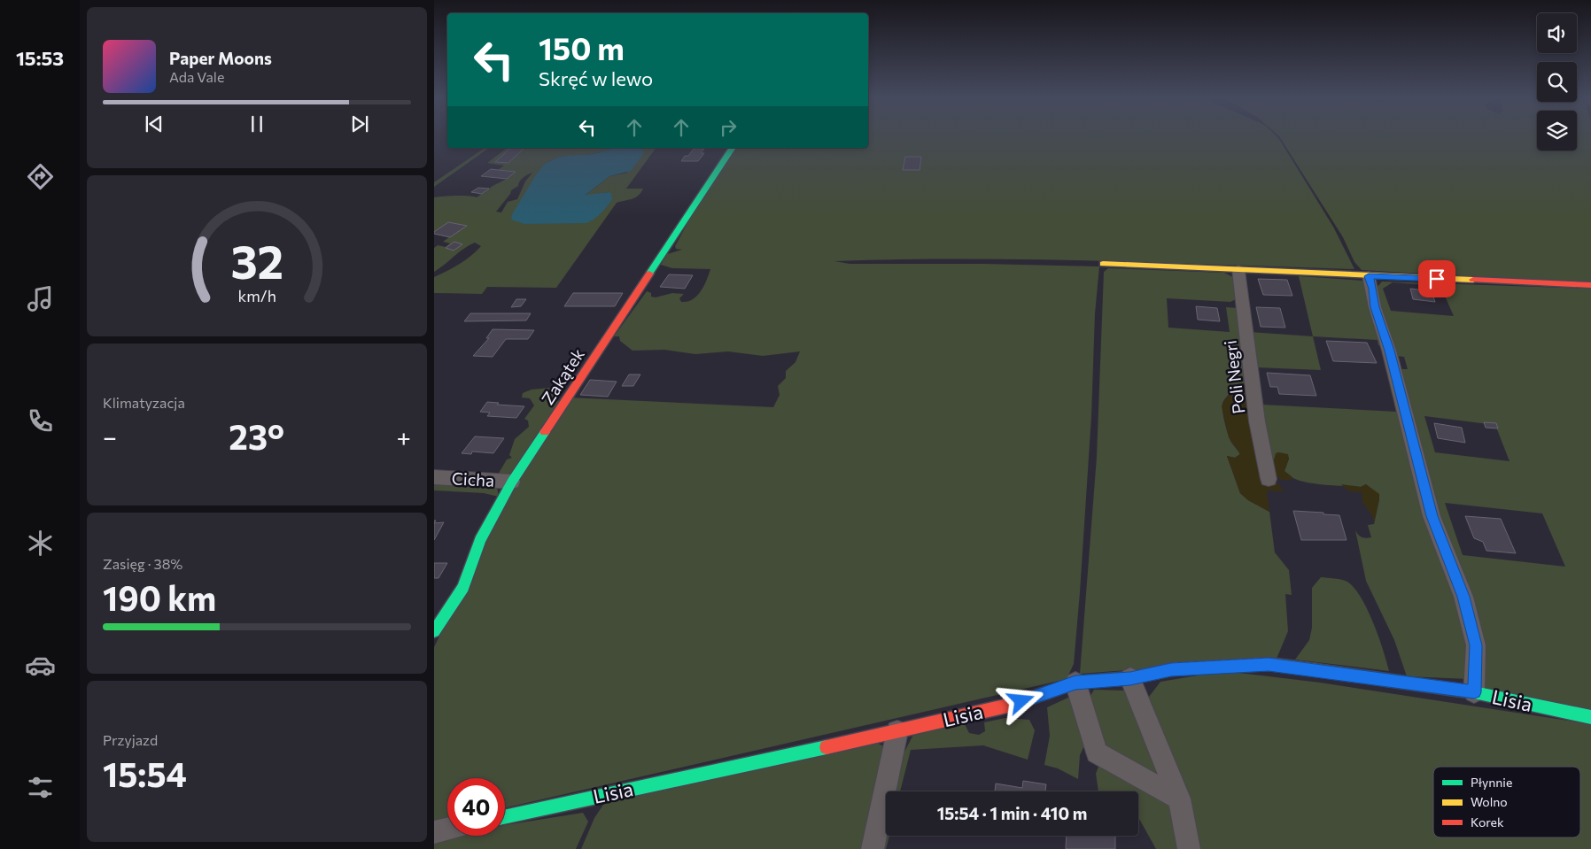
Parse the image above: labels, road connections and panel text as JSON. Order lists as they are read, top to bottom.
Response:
{
  "streets": {
    "street": [
      "Zakątek",
      "Poli Negri",
      "Cicha",
      "Lisia"
    ]
  },
  "crossings": [
    ["Zakątek", "Cicha"]
  ],
  "legend": ["Płynnie", "Wolno", "Korek"],
  "page": {
    "tabs": "15:53",
    "turn": ["150 m", "Skręć w lewo"],
    "song": ["Paper Moons", "Ada Vale"],
    "tile": [
      "Klimatyzacja",
      ["Zasięg · 38%", "190 km"],
      ["Przyjazd", "15:54"]
    ],
    "heat": ["−", "23°", "+"],
    "limit": "40",
    "trip": "15:54 · 1 min · 410 m",
    "gauge": ["32", "km/h"]
  }
}
